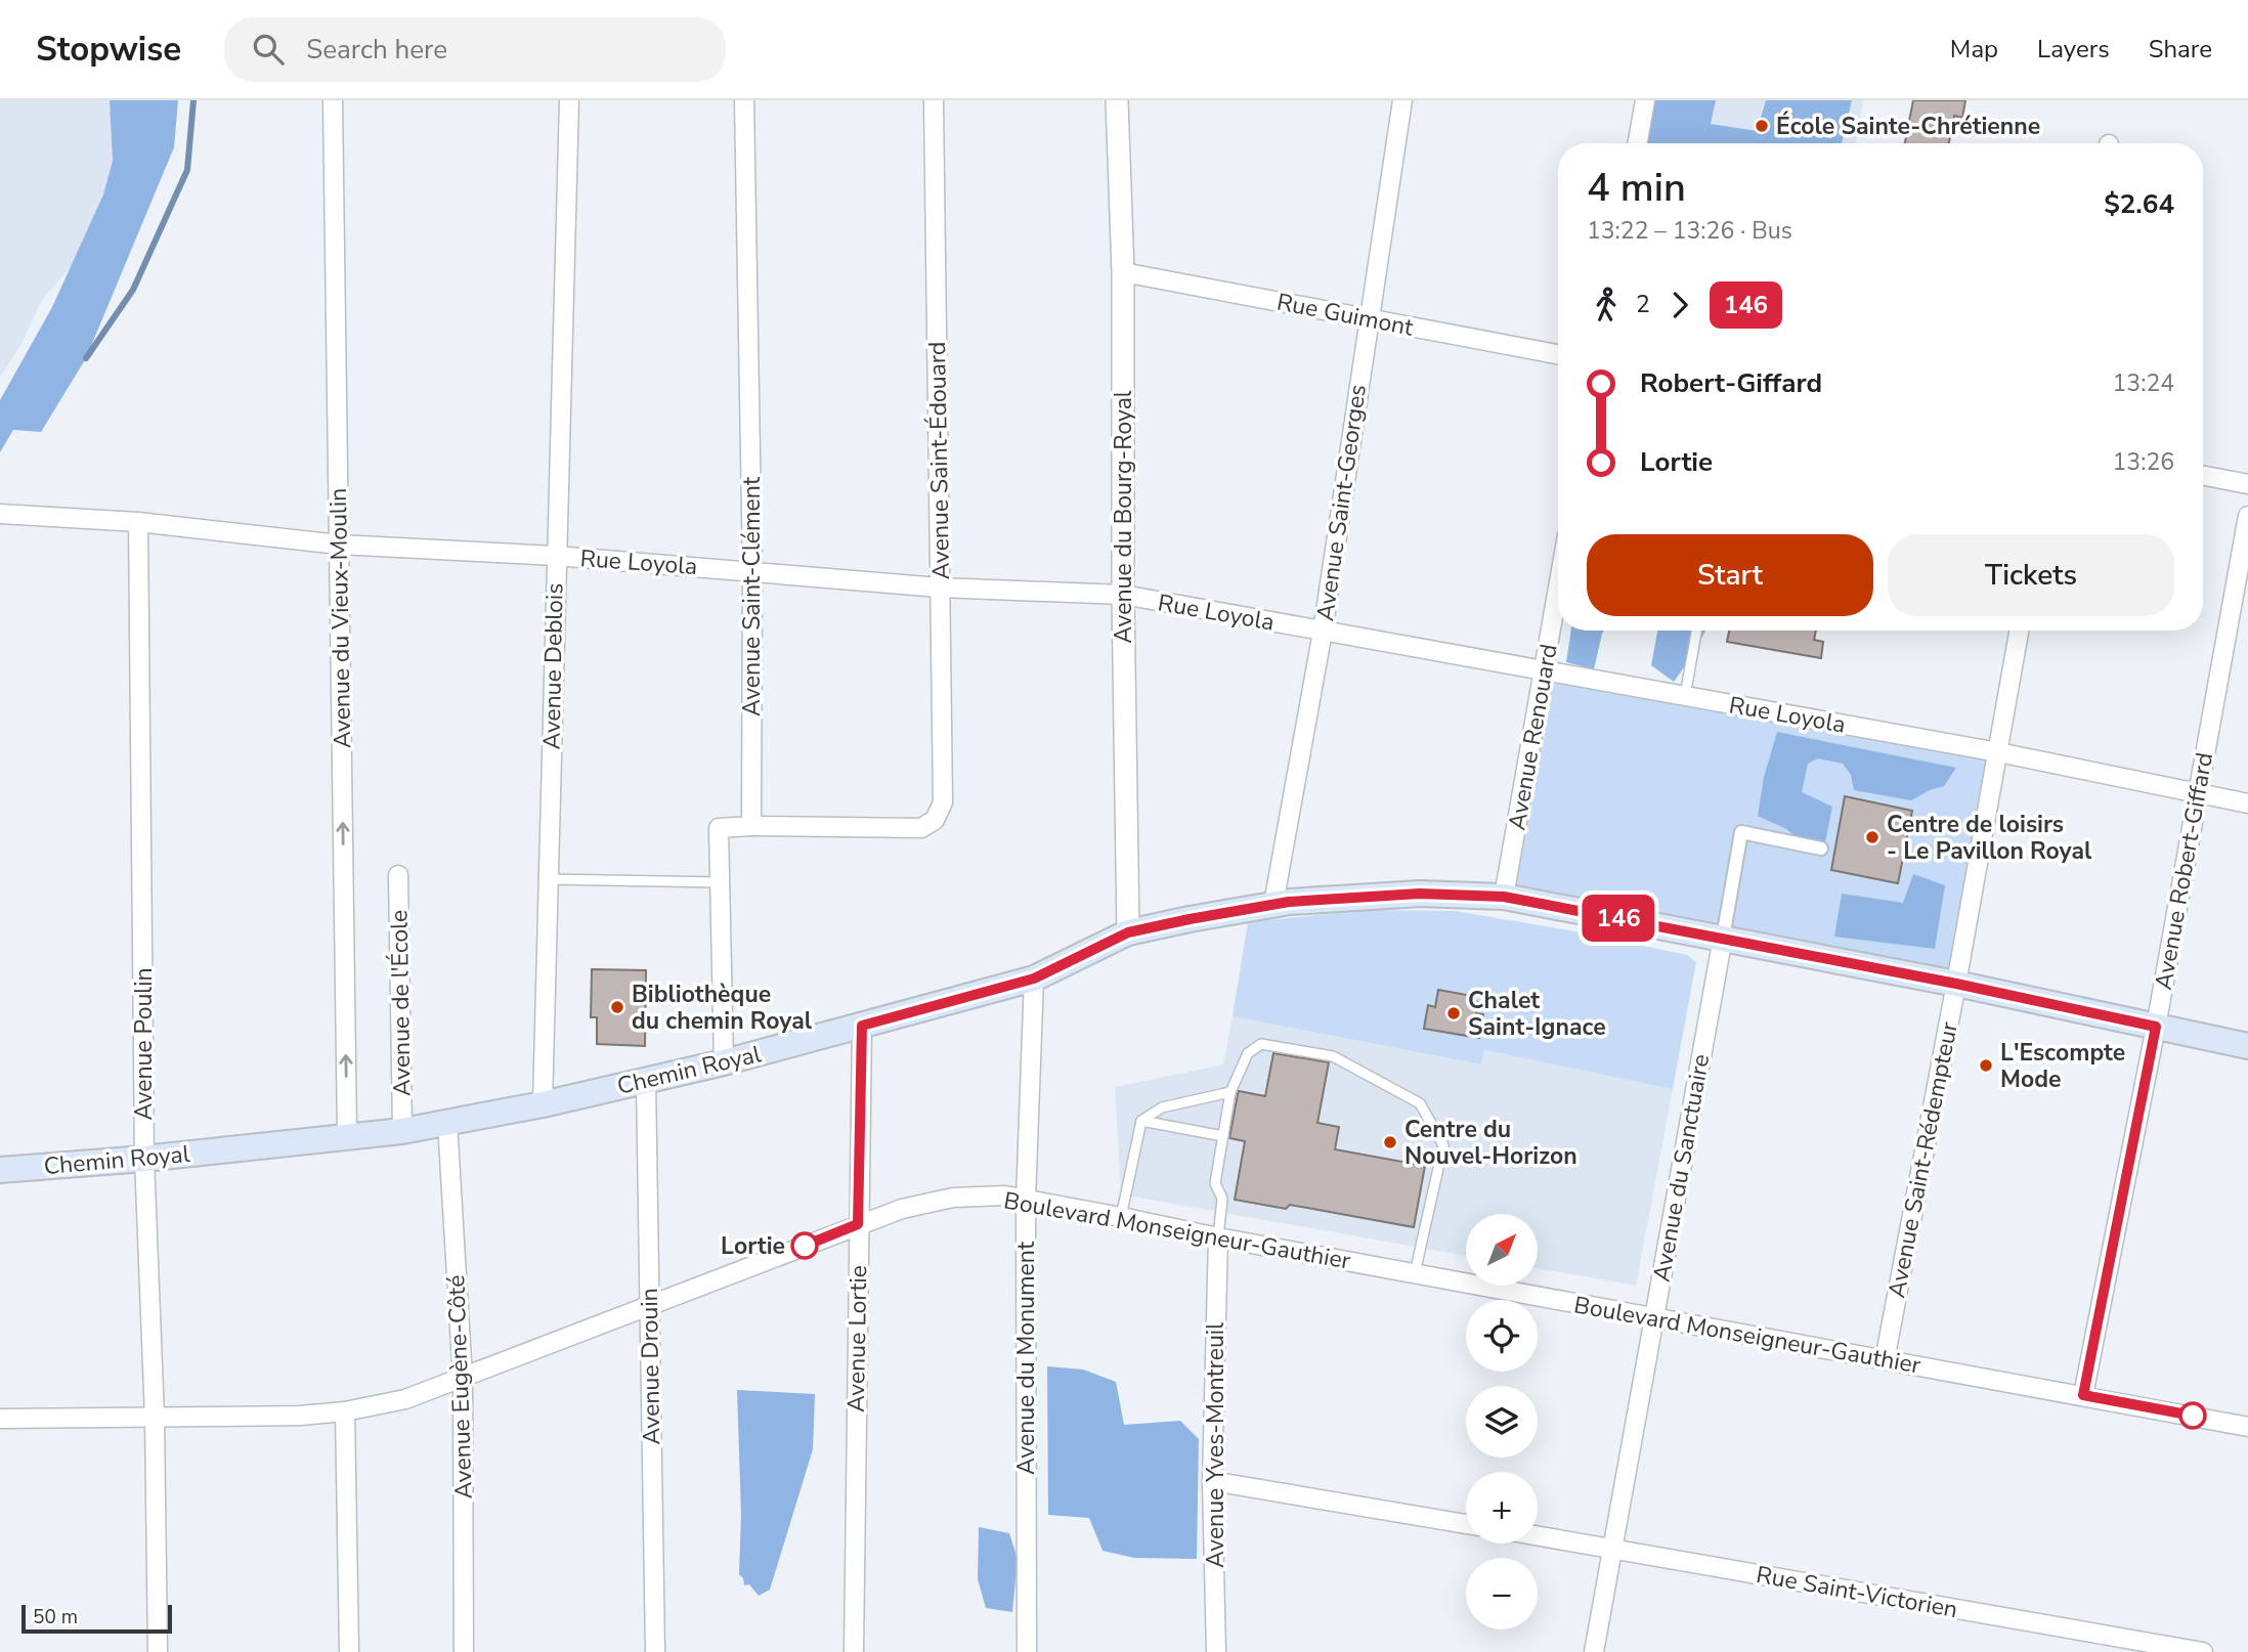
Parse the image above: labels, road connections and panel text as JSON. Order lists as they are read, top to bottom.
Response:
{
  "streets": {
    "main road": ["Chemin Royal"],
    "street": [
      "Rue Guimont",
      "Avenue Saint-Édouard",
      "Avenue Saint-Georges",
      "Avenue du Bourg-Royal",
      "Rue Loyola",
      "Avenue Saint-Clément",
      "Avenue du Vieux-Moulin",
      "Avenue Deblois",
      "Avenue Renouard",
      "Avenue Robert-Giffard",
      "Avenue de l'École",
      "Avenue Poulin",
      "Avenue Saint-Rédempteur",
      "Avenue du Sanctuaire",
      "Boulevard Monseigneur-Gauthier",
      "Avenue Lortie",
      "Avenue du Monument",
      "Avenue Drouin",
      "Avenue Eugène-Côté",
      "Avenue Yves-Montreuil",
      "Rue Saint-Victorien"
    ]
  },
  "crossings": [
    ["Rue Guimont", "Avenue Saint-Georges"],
    ["Rue Guimont", "Avenue du Bourg-Royal"],
    ["Avenue Saint-Édouard", "Rue Loyola"],
    ["Avenue Saint-Édouard", "Avenue Saint-Clément"],
    ["Avenue Saint-Georges", "Rue Loyola"],
    ["Avenue Saint-Georges", "Chemin Royal"],
    ["Avenue du Bourg-Royal", "Rue Loyola"],
    ["Avenue du Bourg-Royal", "Chemin Royal"],
    ["Rue Loyola", "Avenue Saint-Clément"],
    ["Rue Loyola", "Avenue du Vieux-Moulin"],
    ["Rue Loyola", "Avenue Deblois"],
    ["Rue Loyola", "Avenue Renouard"],
    ["Rue Loyola", "Avenue Robert-Giffard"],
    ["Rue Loyola", "Avenue Poulin"],
    ["Rue Loyola", "Avenue Saint-Rédempteur"],
    ["Avenue du Vieux-Moulin", "Chemin Royal"],
    ["Avenue Deblois", "Chemin Royal"],
    ["Avenue Renouard", "Chemin Royal"],
    ["Avenue Robert-Giffard", "Chemin Royal"],
    ["Avenue Robert-Giffard", "Boulevard Monseigneur-Gauthier"],
    ["Avenue de l'École", "Chemin Royal"],
    ["Avenue Poulin", "Chemin Royal"],
    ["Avenue Poulin", "Boulevard Monseigneur-Gauthier"],
    ["Chemin Royal", "Avenue Saint-Rédempteur"],
    ["Chemin Royal", "Avenue du Sanctuaire"],
    ["Chemin Royal", "Avenue Lortie"],
    ["Chemin Royal", "Avenue du Monument"],
    ["Chemin Royal", "Avenue Drouin"],
    ["Chemin Royal", "Avenue Eugène-Côté"],
    ["Avenue Saint-Rédempteur", "Boulevard Monseigneur-Gauthier"],
    ["Avenue du Sanctuaire", "Boulevard Monseigneur-Gauthier"],
    ["Avenue du Sanctuaire", "Rue Saint-Victorien"],
    ["Boulevard Monseigneur-Gauthier", "Avenue Lortie"],
    ["Boulevard Monseigneur-Gauthier", "Avenue du Monument"],
    ["Boulevard Monseigneur-Gauthier", "Avenue Drouin"],
    ["Boulevard Monseigneur-Gauthier", "Avenue Eugène-Côté"],
    ["Boulevard Monseigneur-Gauthier", "Avenue Yves-Montreuil"]
  ],
  "one_way": ["Avenue du Vieux-Moulin"],
  "places": [
    "École Sainte-Chrétienne",
    "Centre de loisirs - Le Pavillon Royal",
    "Bibliothèque du chemin Royal",
    "Chalet Saint-Ignace",
    "L'Escompte Mode",
    "Centre du Nouvel-Horizon",
    "Lortie"
  ],
  "lines": ["bus line 146"],
  "scale_bar": "50 m",
  "north": "top right",
  "page": {
    "header": "Stopwise",
    "search": "Search here",
    "nav": ["Map", "Layers", "Share"],
    "on_map": "146",
    "heading": ["4 min", "13:22 – 13:26 · Bus", "$2.64"],
    "legs": ["2", "146"],
    "list": [
      {
        "name": "Robert-Giffard",
        "value": "13:24"
      },
      {
        "name": "Lortie",
        "value": "13:26"
      }
    ],
    "buttons": ["Start", "Tickets"],
    "map_buttons": ["+", "−"],
    "scale": "50 m"
  }
}
